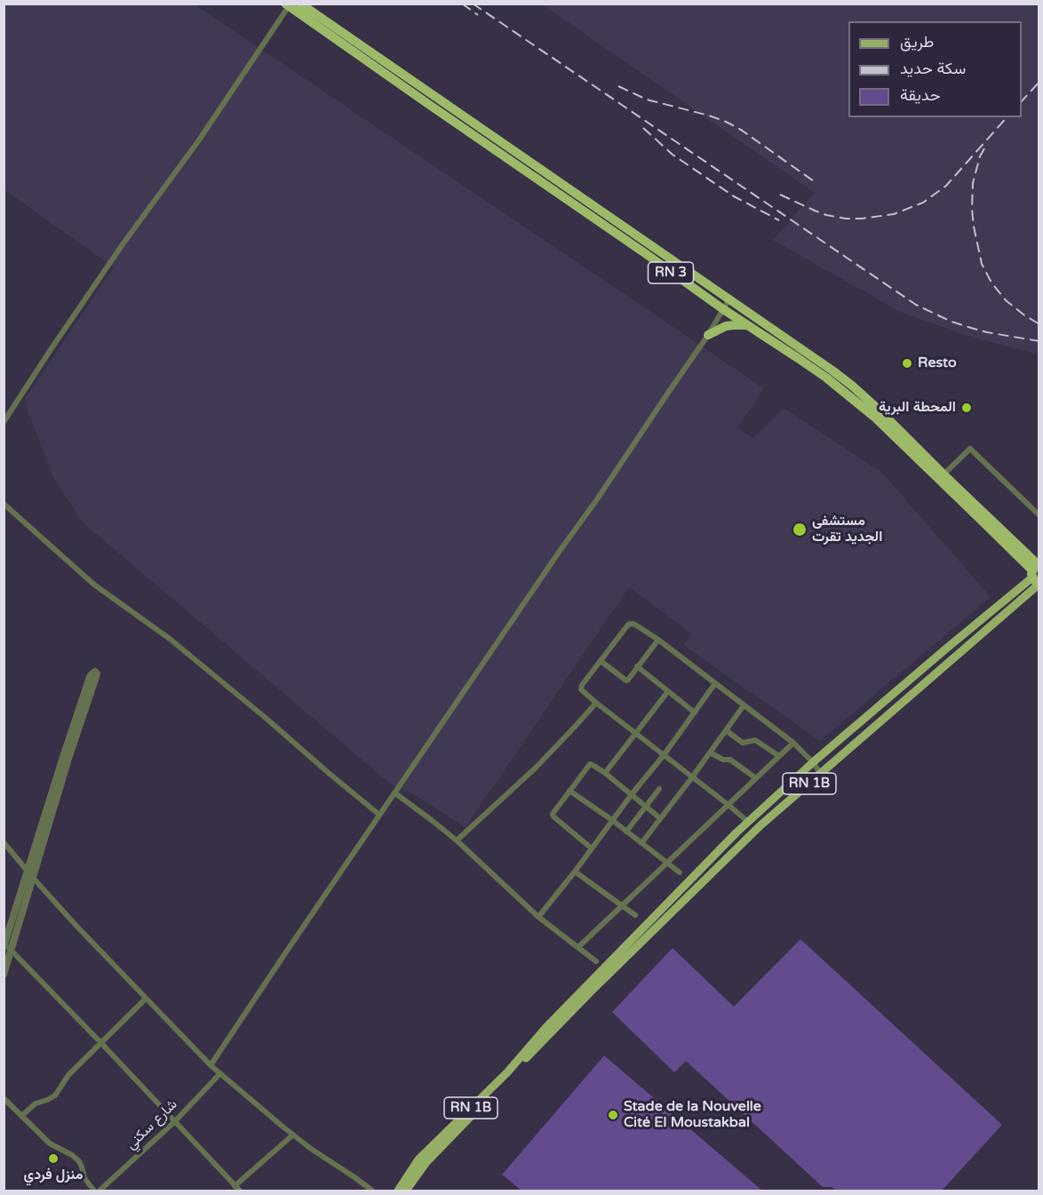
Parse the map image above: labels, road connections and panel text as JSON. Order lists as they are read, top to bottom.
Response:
{
  "streets": {
    "highway": ["RN 3"],
    "main road": ["RN 1B"],
    "street": ["شارع سكني"]
  },
  "crossings": [
    ["RN 3", "RN 1B"]
  ],
  "places": [
    "Resto",
    "المحطة البرية",
    "مستشفى الجديد تقرت",
    "Stade de la Nouvelle Cité El Moustakbal",
    "منزل فردي"
  ],
  "legend": ["طريق", "سكة حديد", "حديقة"]
}
